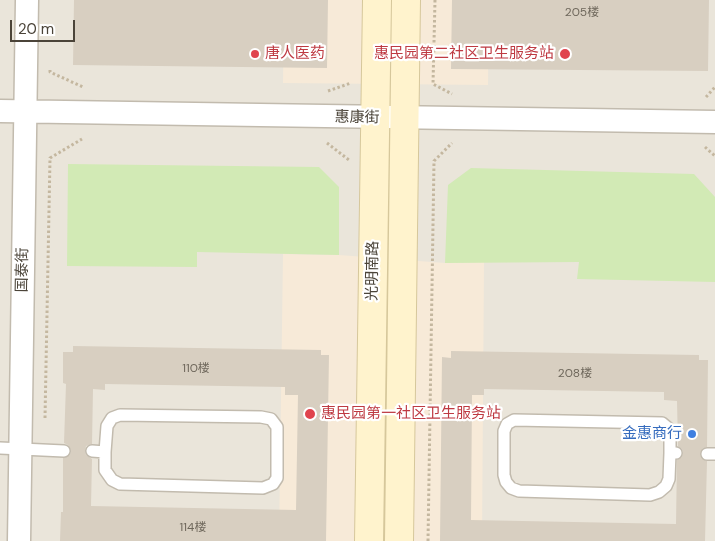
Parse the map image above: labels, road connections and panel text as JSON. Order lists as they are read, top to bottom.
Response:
{
  "streets": {
    "main road": ["光明南路"],
    "street": ["惠康街", "国泰街"]
  },
  "crossings": [
    ["惠康街", "国泰街"],
    ["惠康街", "光明南路"]
  ],
  "places": [
    "唐人医药",
    "惠民园第二社区卫生服务站",
    "惠民园第一社区卫生服务站",
    "金惠商行"
  ],
  "house_numbers": [
    "205楼",
    "110楼",
    "208楼",
    "114楼"
  ],
  "scale_bar": "20 m"
}
